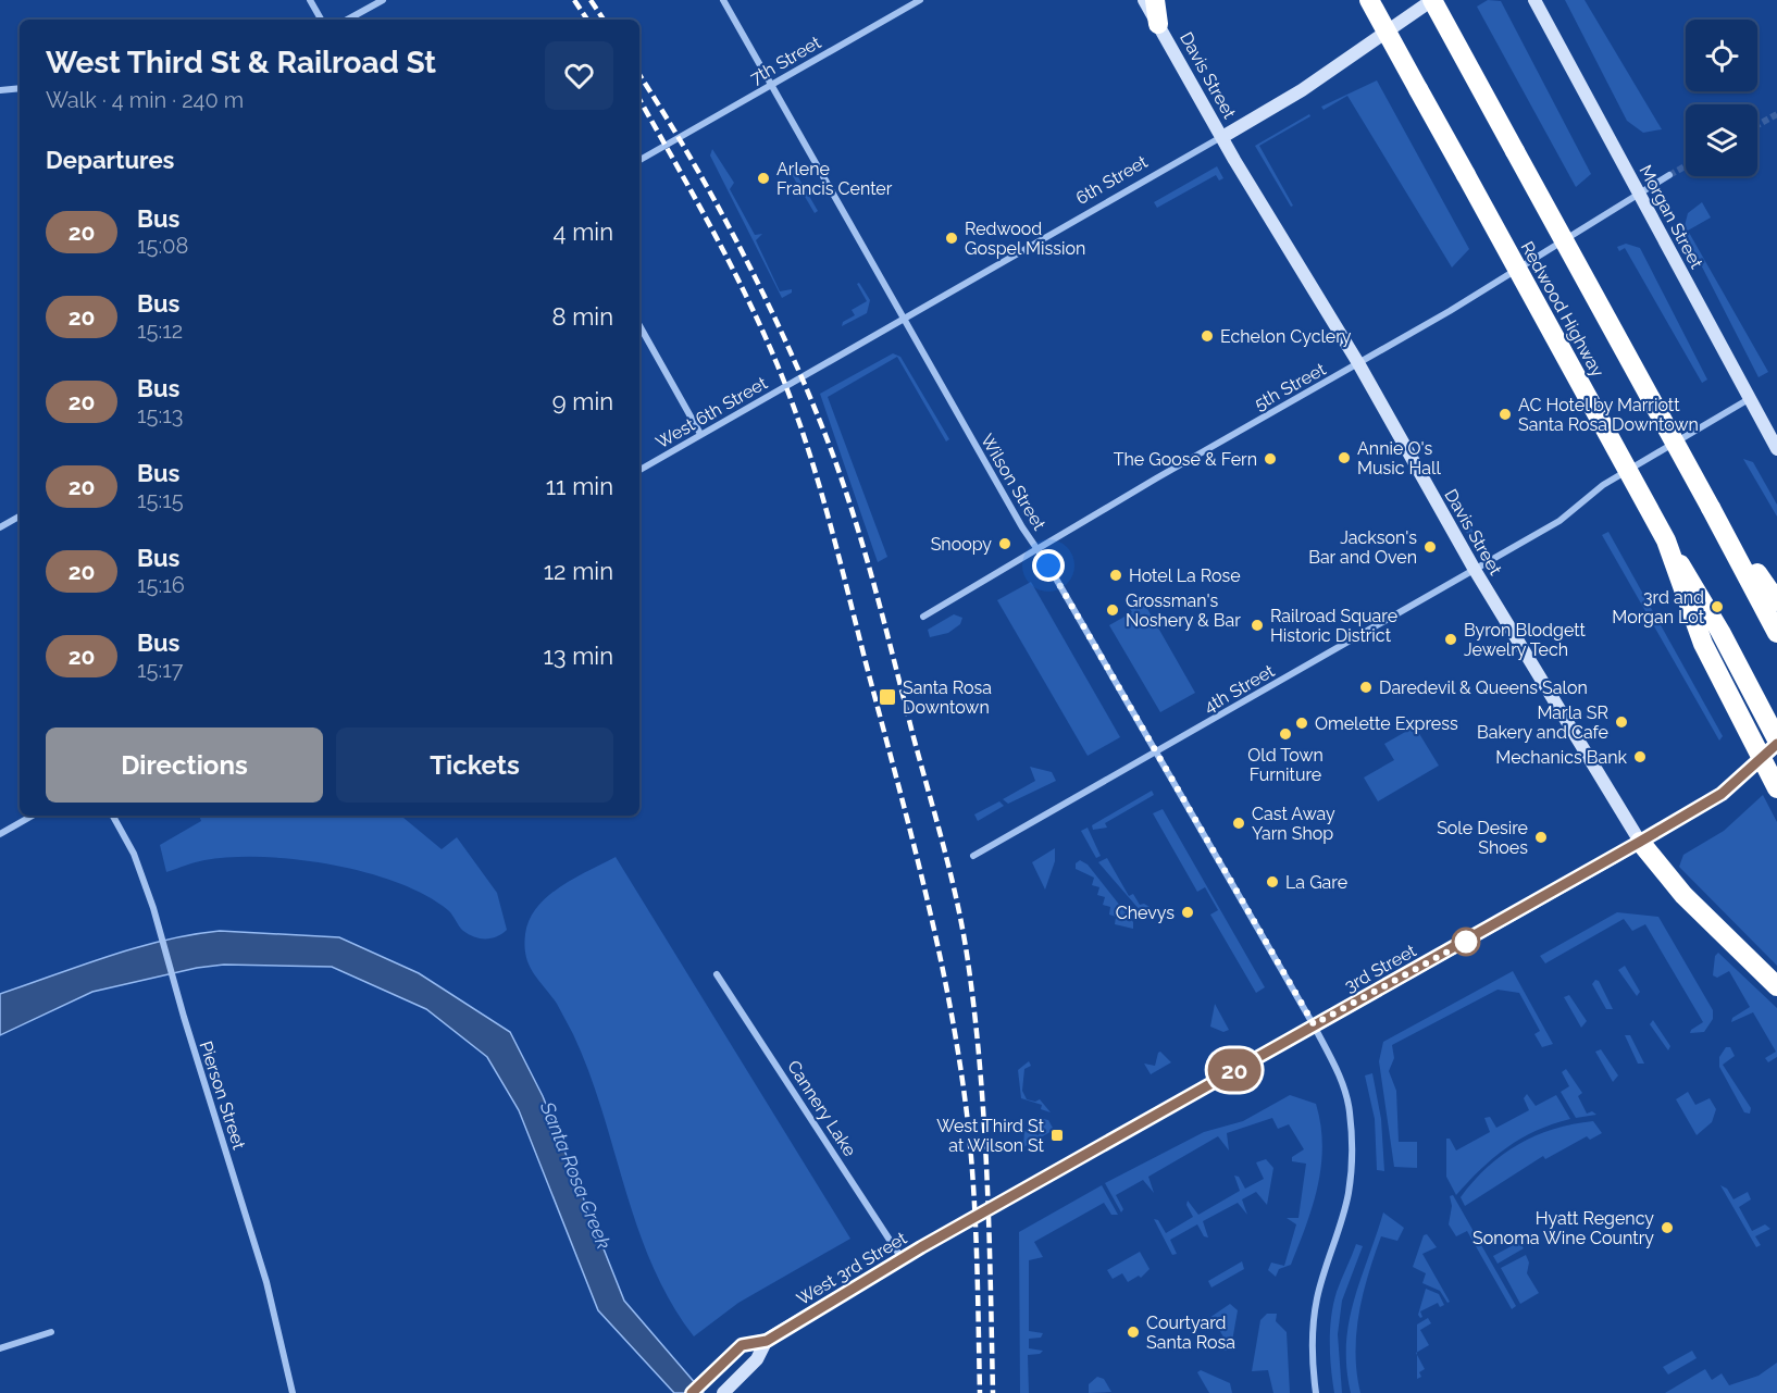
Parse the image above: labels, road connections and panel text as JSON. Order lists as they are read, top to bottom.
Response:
{
  "streets": {
    "highway": ["Redwood Highway"],
    "main road": [
      "Davis Street",
      "6th Street",
      "Morgan Street",
      "3rd Street",
      "West 3rd Street"
    ],
    "street": [
      "7th Street",
      "5th Street",
      "West 6th Street",
      "Wilson Street",
      "4th Street",
      "Pierson Street",
      "Cannery Lake"
    ]
  },
  "crossings": [
    ["7th Street", "Wilson Street"],
    ["Davis Street", "6th Street"],
    ["Davis Street", "5th Street"],
    ["Davis Street", "4th Street"],
    ["Davis Street", "3rd Street"],
    ["6th Street", "Redwood Highway"],
    ["6th Street", "West 6th Street"],
    ["6th Street", "Wilson Street"],
    ["Morgan Street", "5th Street"],
    ["Morgan Street", "4th Street"],
    ["Redwood Highway", "3rd Street"],
    ["5th Street", "Wilson Street"],
    ["Wilson Street", "4th Street"],
    ["Wilson Street", "3rd Street"],
    ["3rd Street", "West 3rd Street"],
    ["Cannery Lake", "West 3rd Street"]
  ],
  "water": ["Santa Rosa Creek"],
  "places": {
    "other": [
      "Arlene Francis Center",
      "Redwood Gospel Mission",
      "Echelon Cyclery",
      "AC Hotel by Marriott Santa Rosa Downtown",
      "Annie O's Music Hall",
      "The Goose & Fern",
      "Snoopy",
      "Jackson's Bar and Oven",
      "Hotel La Rose",
      "3rd and Morgan Lot",
      "Grossman's Noshery & Bar",
      "Railroad Square Historic District",
      "Byron Blodgett Jewelry Tech",
      "Daredevil & Queens Salon",
      "Marla SR Bakery and Cafe",
      "Omelette Express",
      "Old Town Furniture",
      "Mechanics Bank",
      "Cast Away Yarn Shop",
      "Sole Desire Shoes",
      "La Gare",
      "Chevys",
      "Hyatt Regency Sonoma Wine Country",
      "Courtyard Santa Rosa"
    ],
    "transit": ["Santa Rosa Downtown", "West Third St at Wilson St"]
  },
  "lines": ["bus line 20"],
  "page": {
    "on_map": "20",
    "heading": [
      ["West Third St & Railroad St", "Walk · 4 min · 240 m"],
      "Departures"
    ],
    "list": [
      {
        "mark": "20",
        "name": "Bus",
        "note": "15:08",
        "value": "4 min"
      },
      {
        "mark": "20",
        "name": "Bus",
        "note": "15:12",
        "value": "8 min"
      },
      {
        "mark": "20",
        "name": "Bus",
        "note": "15:13",
        "value": "9 min"
      },
      {
        "mark": "20",
        "name": "Bus",
        "note": "15:15",
        "value": "11 min"
      },
      {
        "mark": "20",
        "name": "Bus",
        "note": "15:16",
        "value": "12 min"
      },
      {
        "mark": "20",
        "name": "Bus",
        "note": "15:17",
        "value": "13 min"
      }
    ],
    "buttons": ["Directions", "Tickets"]
  }
}
